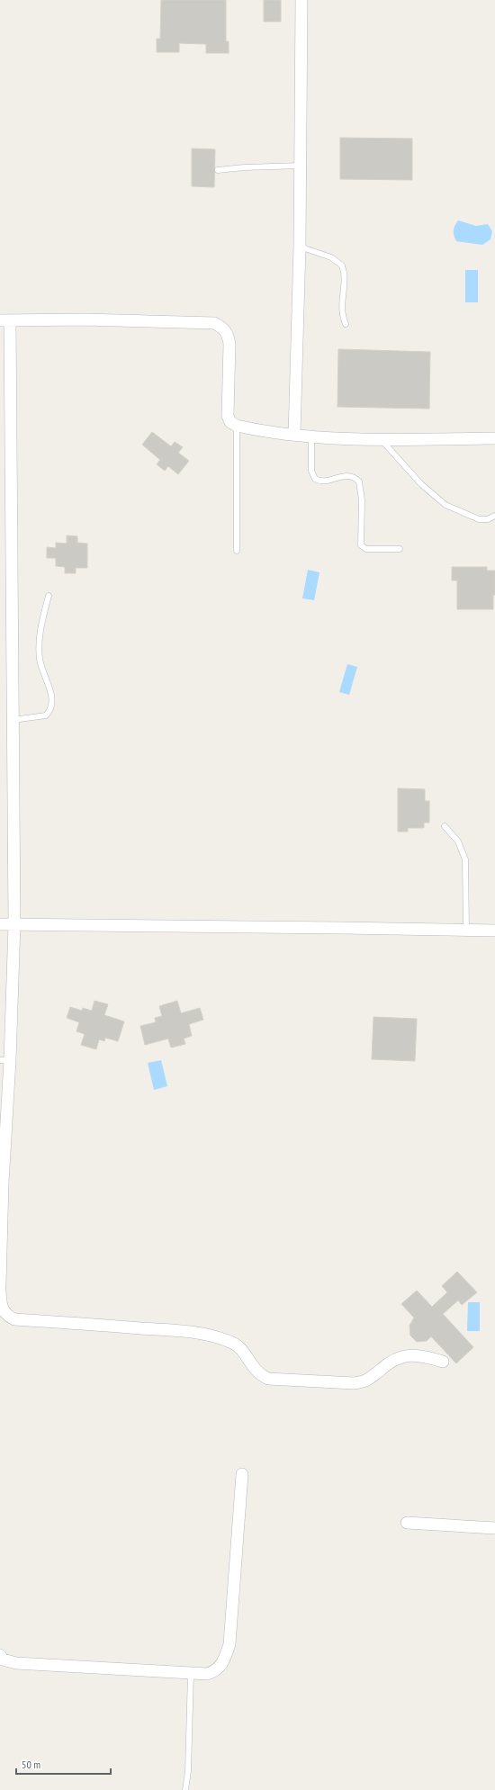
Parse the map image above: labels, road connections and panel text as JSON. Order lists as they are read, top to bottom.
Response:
{
  "scale_bar": "50 m"
}
